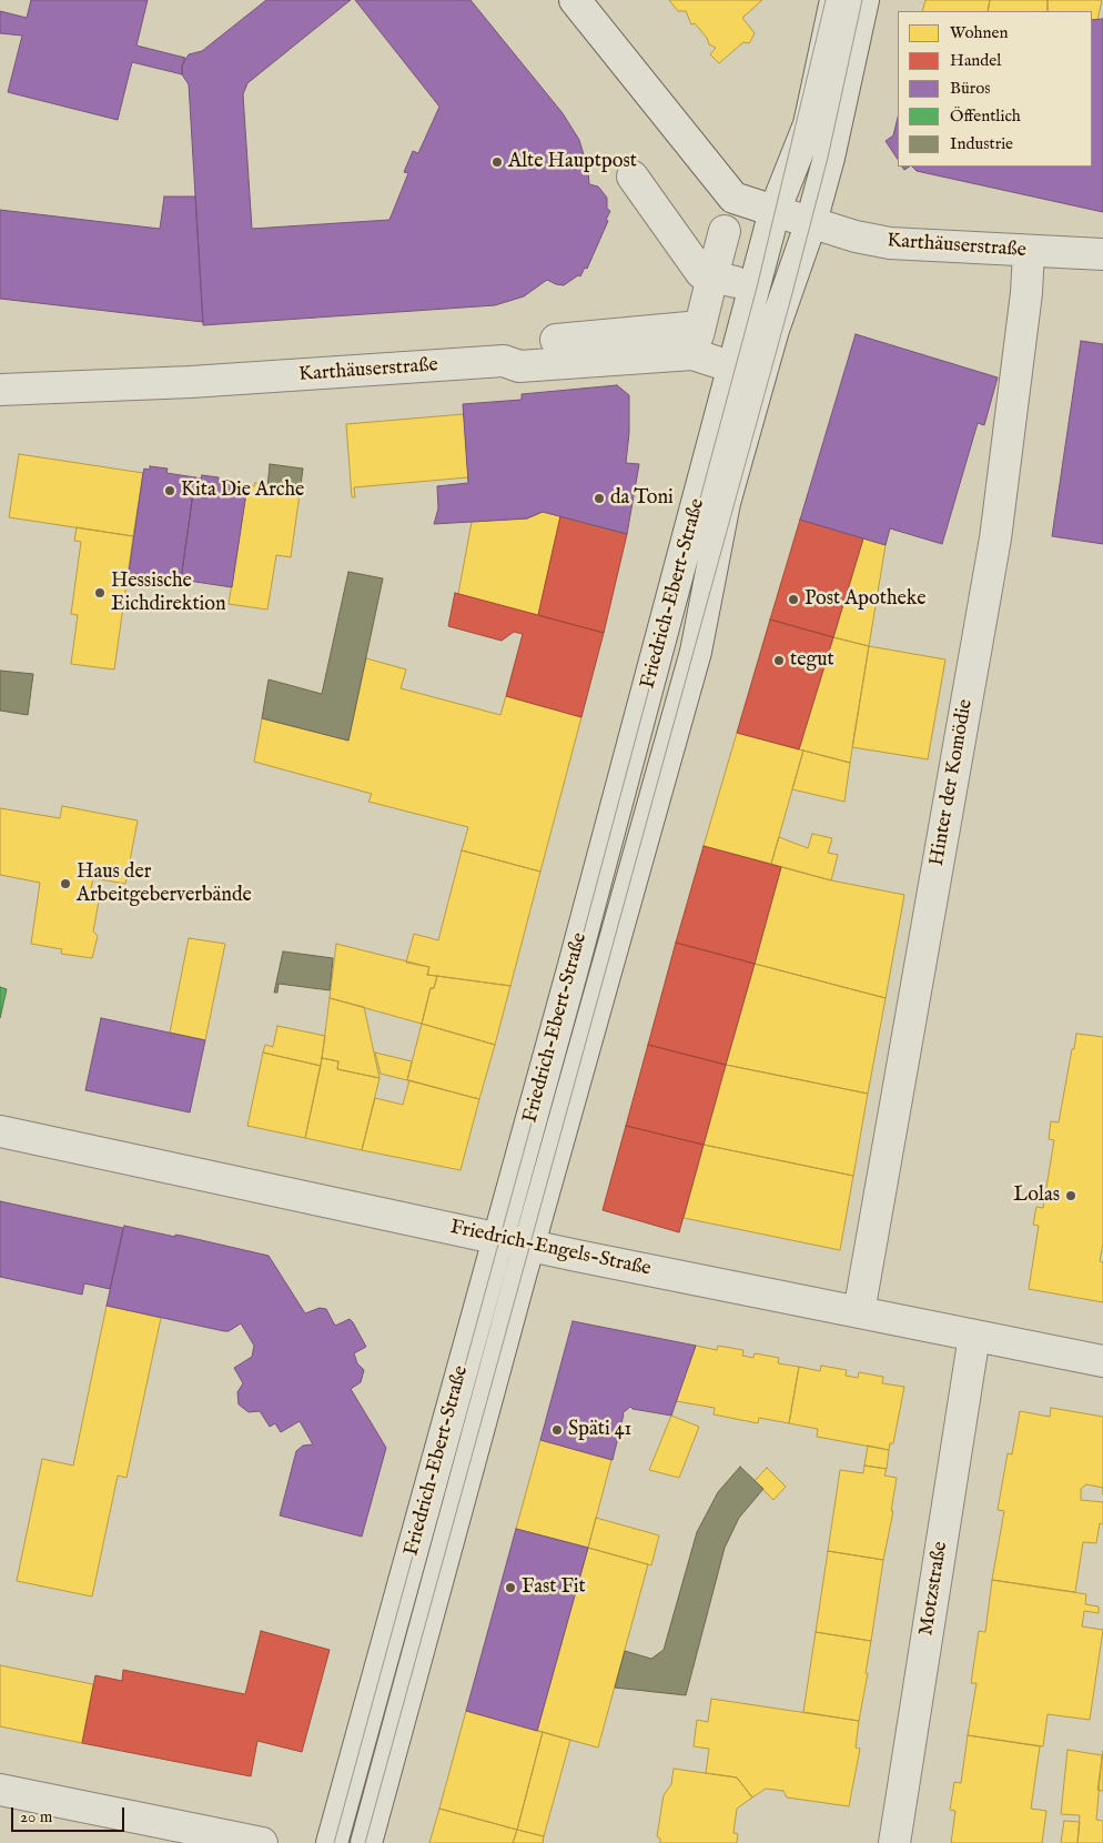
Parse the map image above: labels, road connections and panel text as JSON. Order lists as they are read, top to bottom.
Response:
{
  "streets": {
    "street": [
      "Karthäuserstraße",
      "Friedrich-Ebert-Straße",
      "Hinter der Komödie",
      "Friedrich-Engels-Straße",
      "Motzstraße"
    ]
  },
  "crossings": [
    ["Karthäuserstraße", "Friedrich-Ebert-Straße"],
    ["Karthäuserstraße", "Hinter der Komödie"],
    ["Friedrich-Ebert-Straße", "Friedrich-Engels-Straße"],
    ["Hinter der Komödie", "Friedrich-Engels-Straße"],
    ["Friedrich-Engels-Straße", "Motzstraße"]
  ],
  "places": [
    "Alte Hauptpost",
    "Kita Die Arche",
    "da Toni",
    "Hessische Eichdirektion",
    "Post Apotheke",
    "tegut",
    "Haus der Arbeitgeberverbände",
    "Lolas",
    "Späti 41",
    "Fast Fit"
  ],
  "legend": [
    "Wohnen",
    "Handel",
    "Büros",
    "Öffentlich",
    "Industrie"
  ],
  "scale_bar": "20 m"
}
